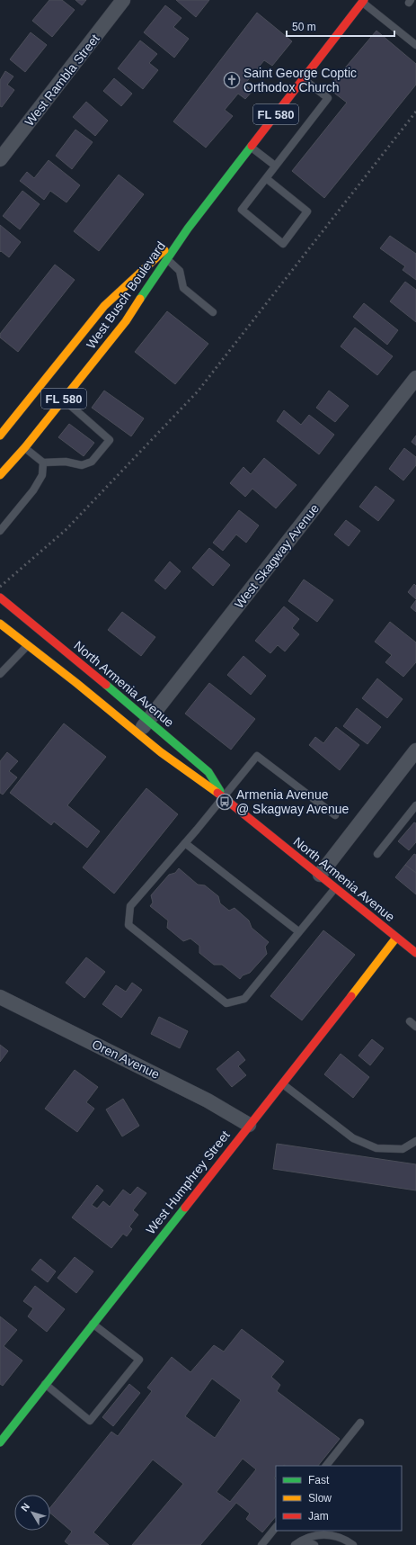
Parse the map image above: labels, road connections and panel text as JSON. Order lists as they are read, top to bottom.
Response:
{
  "streets": {
    "main road": [
      "FL 580",
      "West Busch Boulevard",
      "North Armenia Avenue",
      "West Humphrey Street"
    ],
    "street": ["West Rambla Street", "West Skagway Avenue", "Oren Avenue"]
  },
  "crossings": [
    ["West Skagway Avenue", "North Armenia Avenue"],
    ["North Armenia Avenue", "West Humphrey Street"],
    ["Oren Avenue", "West Humphrey Street"]
  ],
  "places": {
    "church": ["Saint George Coptic Orthodox Church"],
    "bus stop": ["Armenia Avenue @ Skagway Avenue"]
  },
  "legend": ["Fast", "Slow", "Jam"],
  "scale_bar": "50 m",
  "north": "top left"
}
